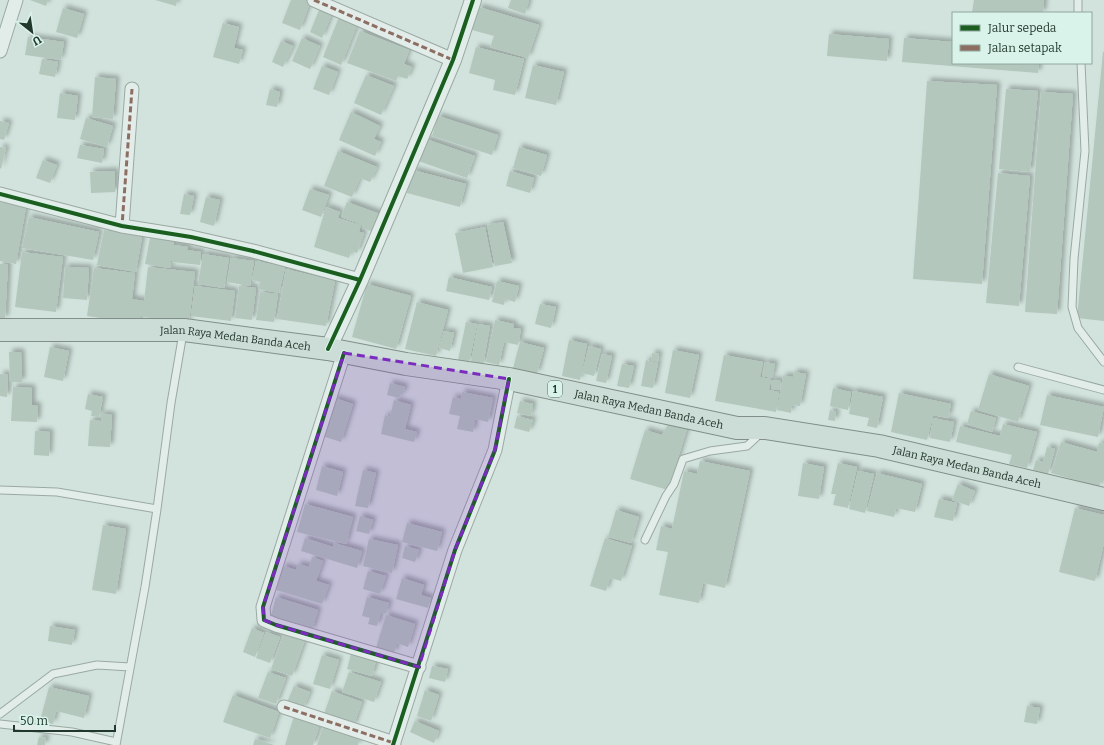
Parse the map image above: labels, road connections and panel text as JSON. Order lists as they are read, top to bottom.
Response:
{
  "streets": {
    "highway": ["Jalan Raya Medan Banda Aceh", "1"]
  },
  "legend": ["Jalur sepeda", "Jalan setapak"],
  "scale_bar": "50 m",
  "north": "bottom right"
}
